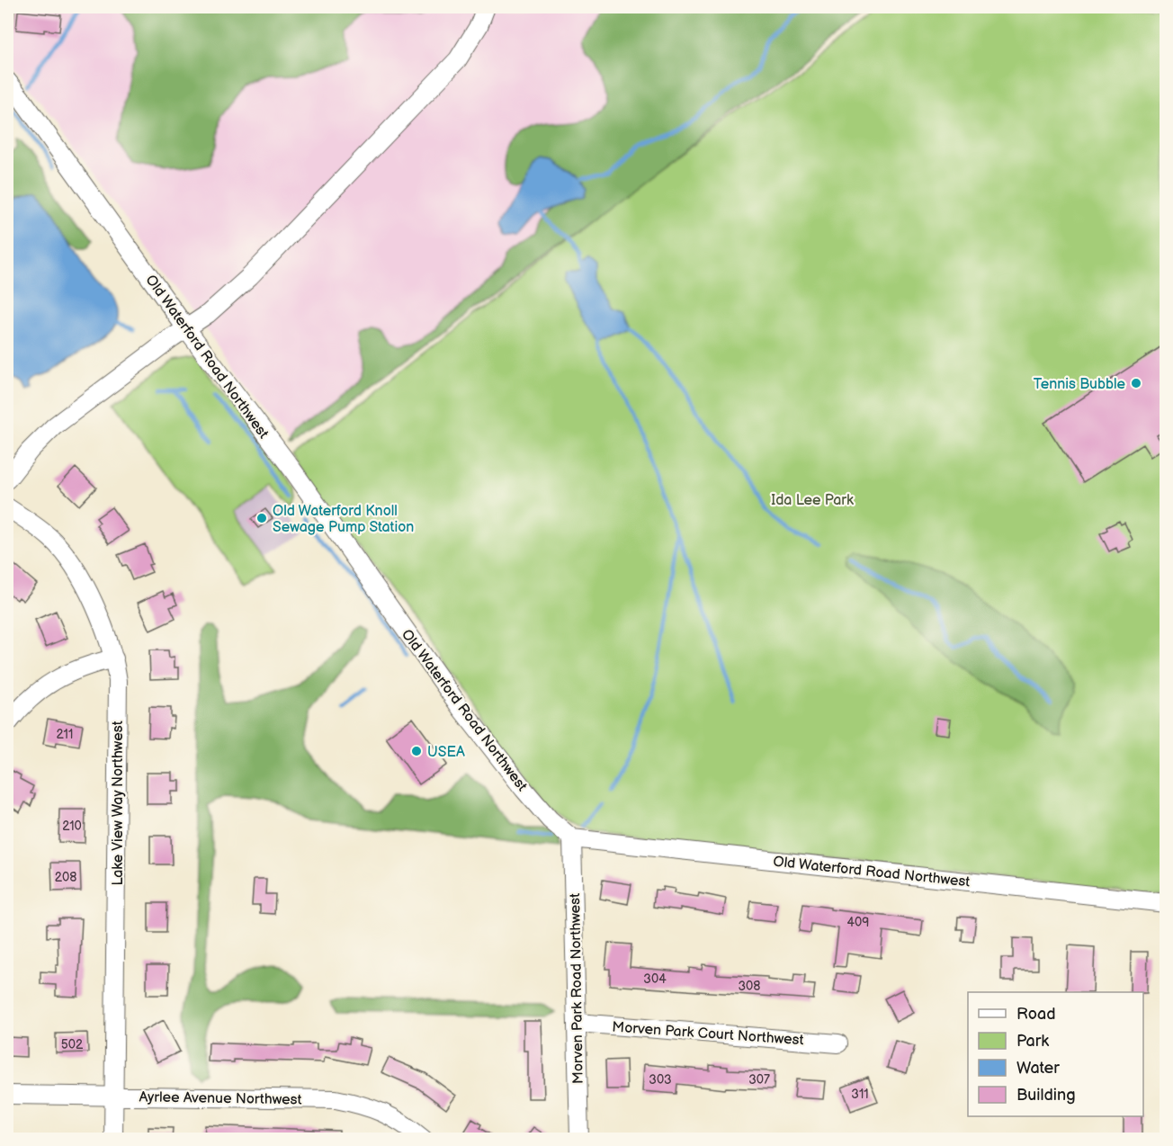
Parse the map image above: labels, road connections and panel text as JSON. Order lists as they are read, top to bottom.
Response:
{
  "streets": {
    "street": [
      "Old Waterford Road Northwest",
      "Lake View Way Northwest",
      "Morven Park Road Northwest",
      "Morven Park Court Northwest",
      "Ayrlee Avenue Northwest"
    ]
  },
  "crossings": [
    ["Old Waterford Road Northwest", "Morven Park Road Northwest"],
    ["Lake View Way Northwest", "Ayrlee Avenue Northwest"],
    ["Morven Park Road Northwest", "Morven Park Court Northwest"]
  ],
  "parks": ["Ida Lee Park"],
  "places": ["Tennis Bubble", "Old Waterford Knoll Sewage Pump Station", "USEA"],
  "house_numbers": [
    "211",
    "210",
    "208",
    "409",
    "304",
    "308",
    "502",
    "303",
    "307",
    "311"
  ],
  "legend": [
    "Road",
    "Park",
    "Water",
    "Building"
  ]
}
